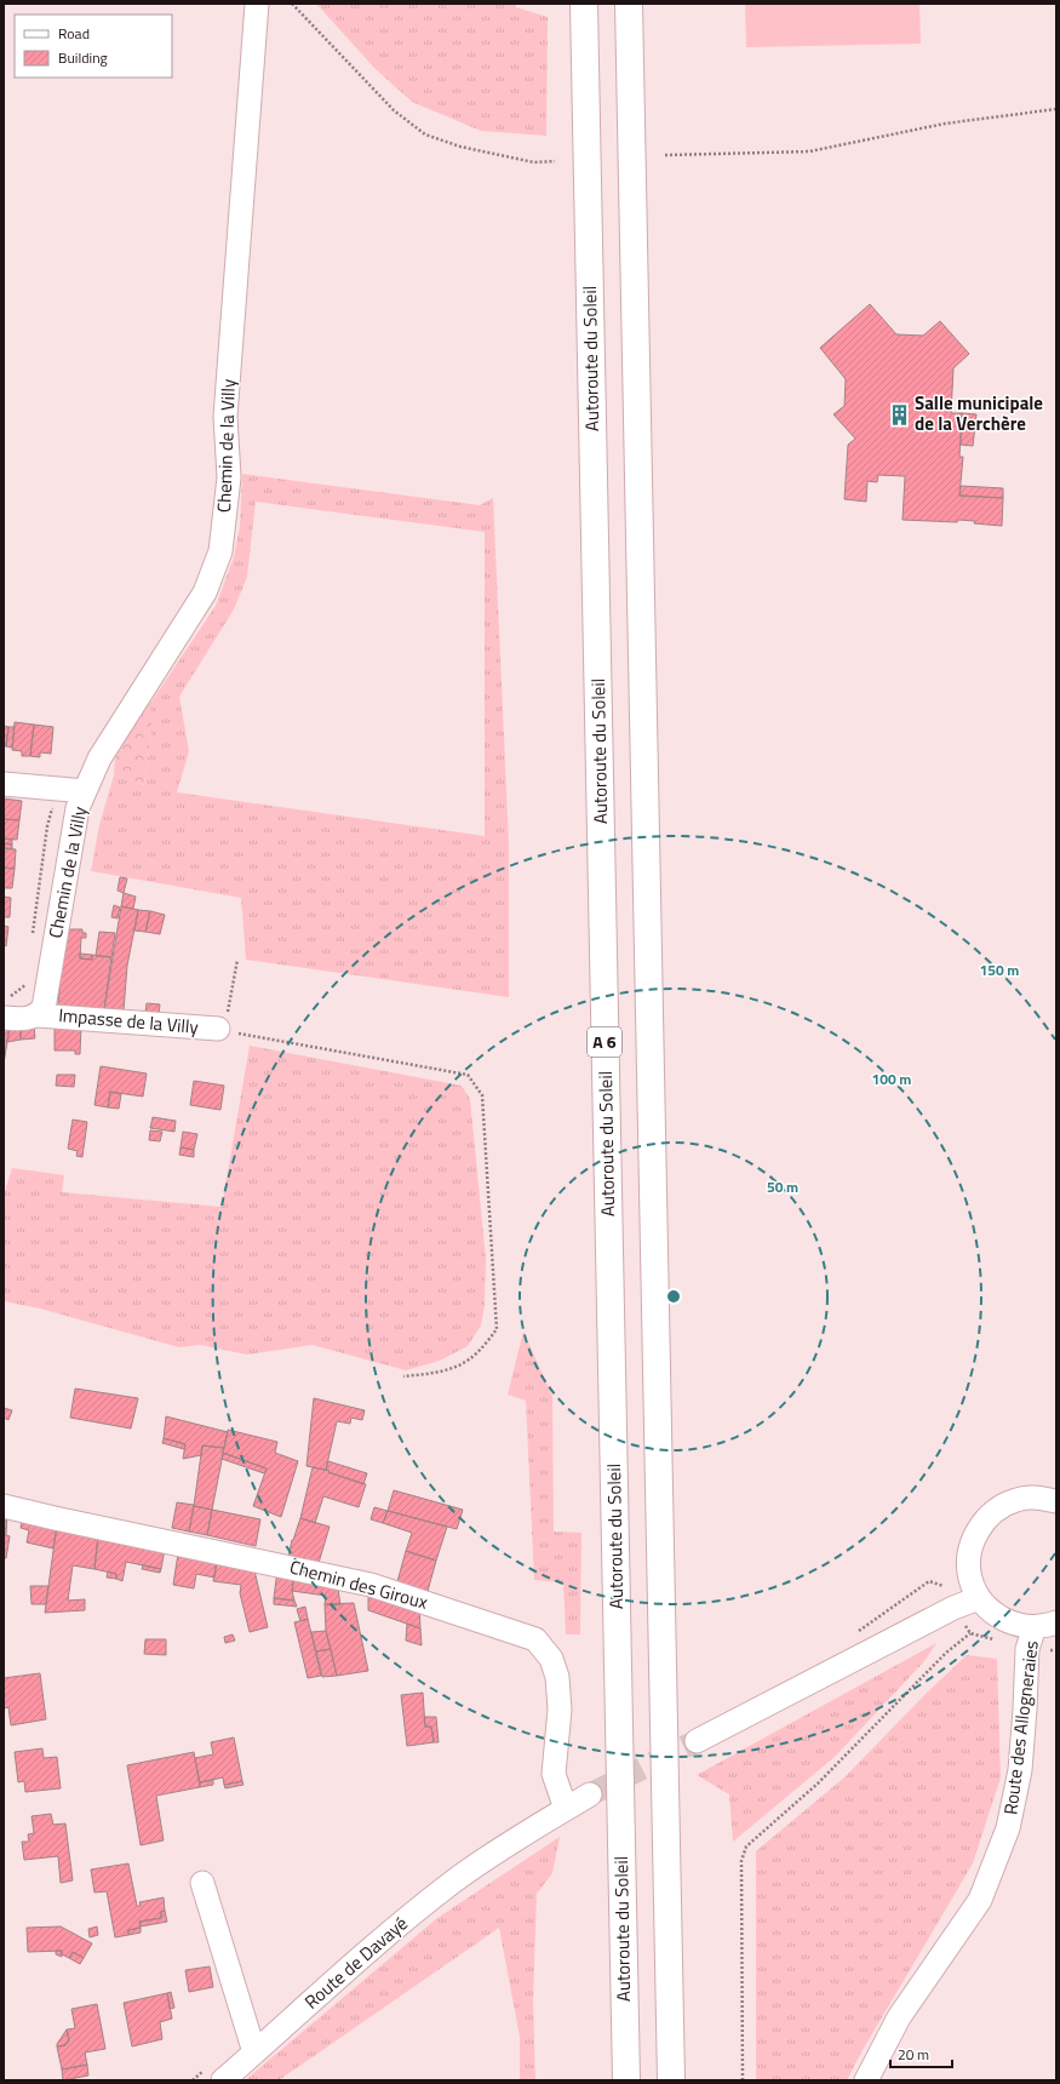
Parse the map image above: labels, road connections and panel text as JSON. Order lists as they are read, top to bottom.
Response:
{
  "streets": {
    "highway": ["Autoroute du Soleil", "A 6"],
    "street": [
      "Chemin de la Villy",
      "Impasse de la Villy",
      "Chemin des Giroux",
      "Route des Allogneraies",
      "Route de Davayé"
    ]
  },
  "crossings": [
    ["Chemin de la Villy", "Impasse de la Villy"],
    ["Chemin des Giroux", "Route de Davayé"]
  ],
  "places": {
    "building": ["Salle municipale de la Verchère"]
  },
  "legend": ["Road", "Building"],
  "scale_bar": "20 m",
  "rings": ["150 m", "100 m", "50 m"]
}
